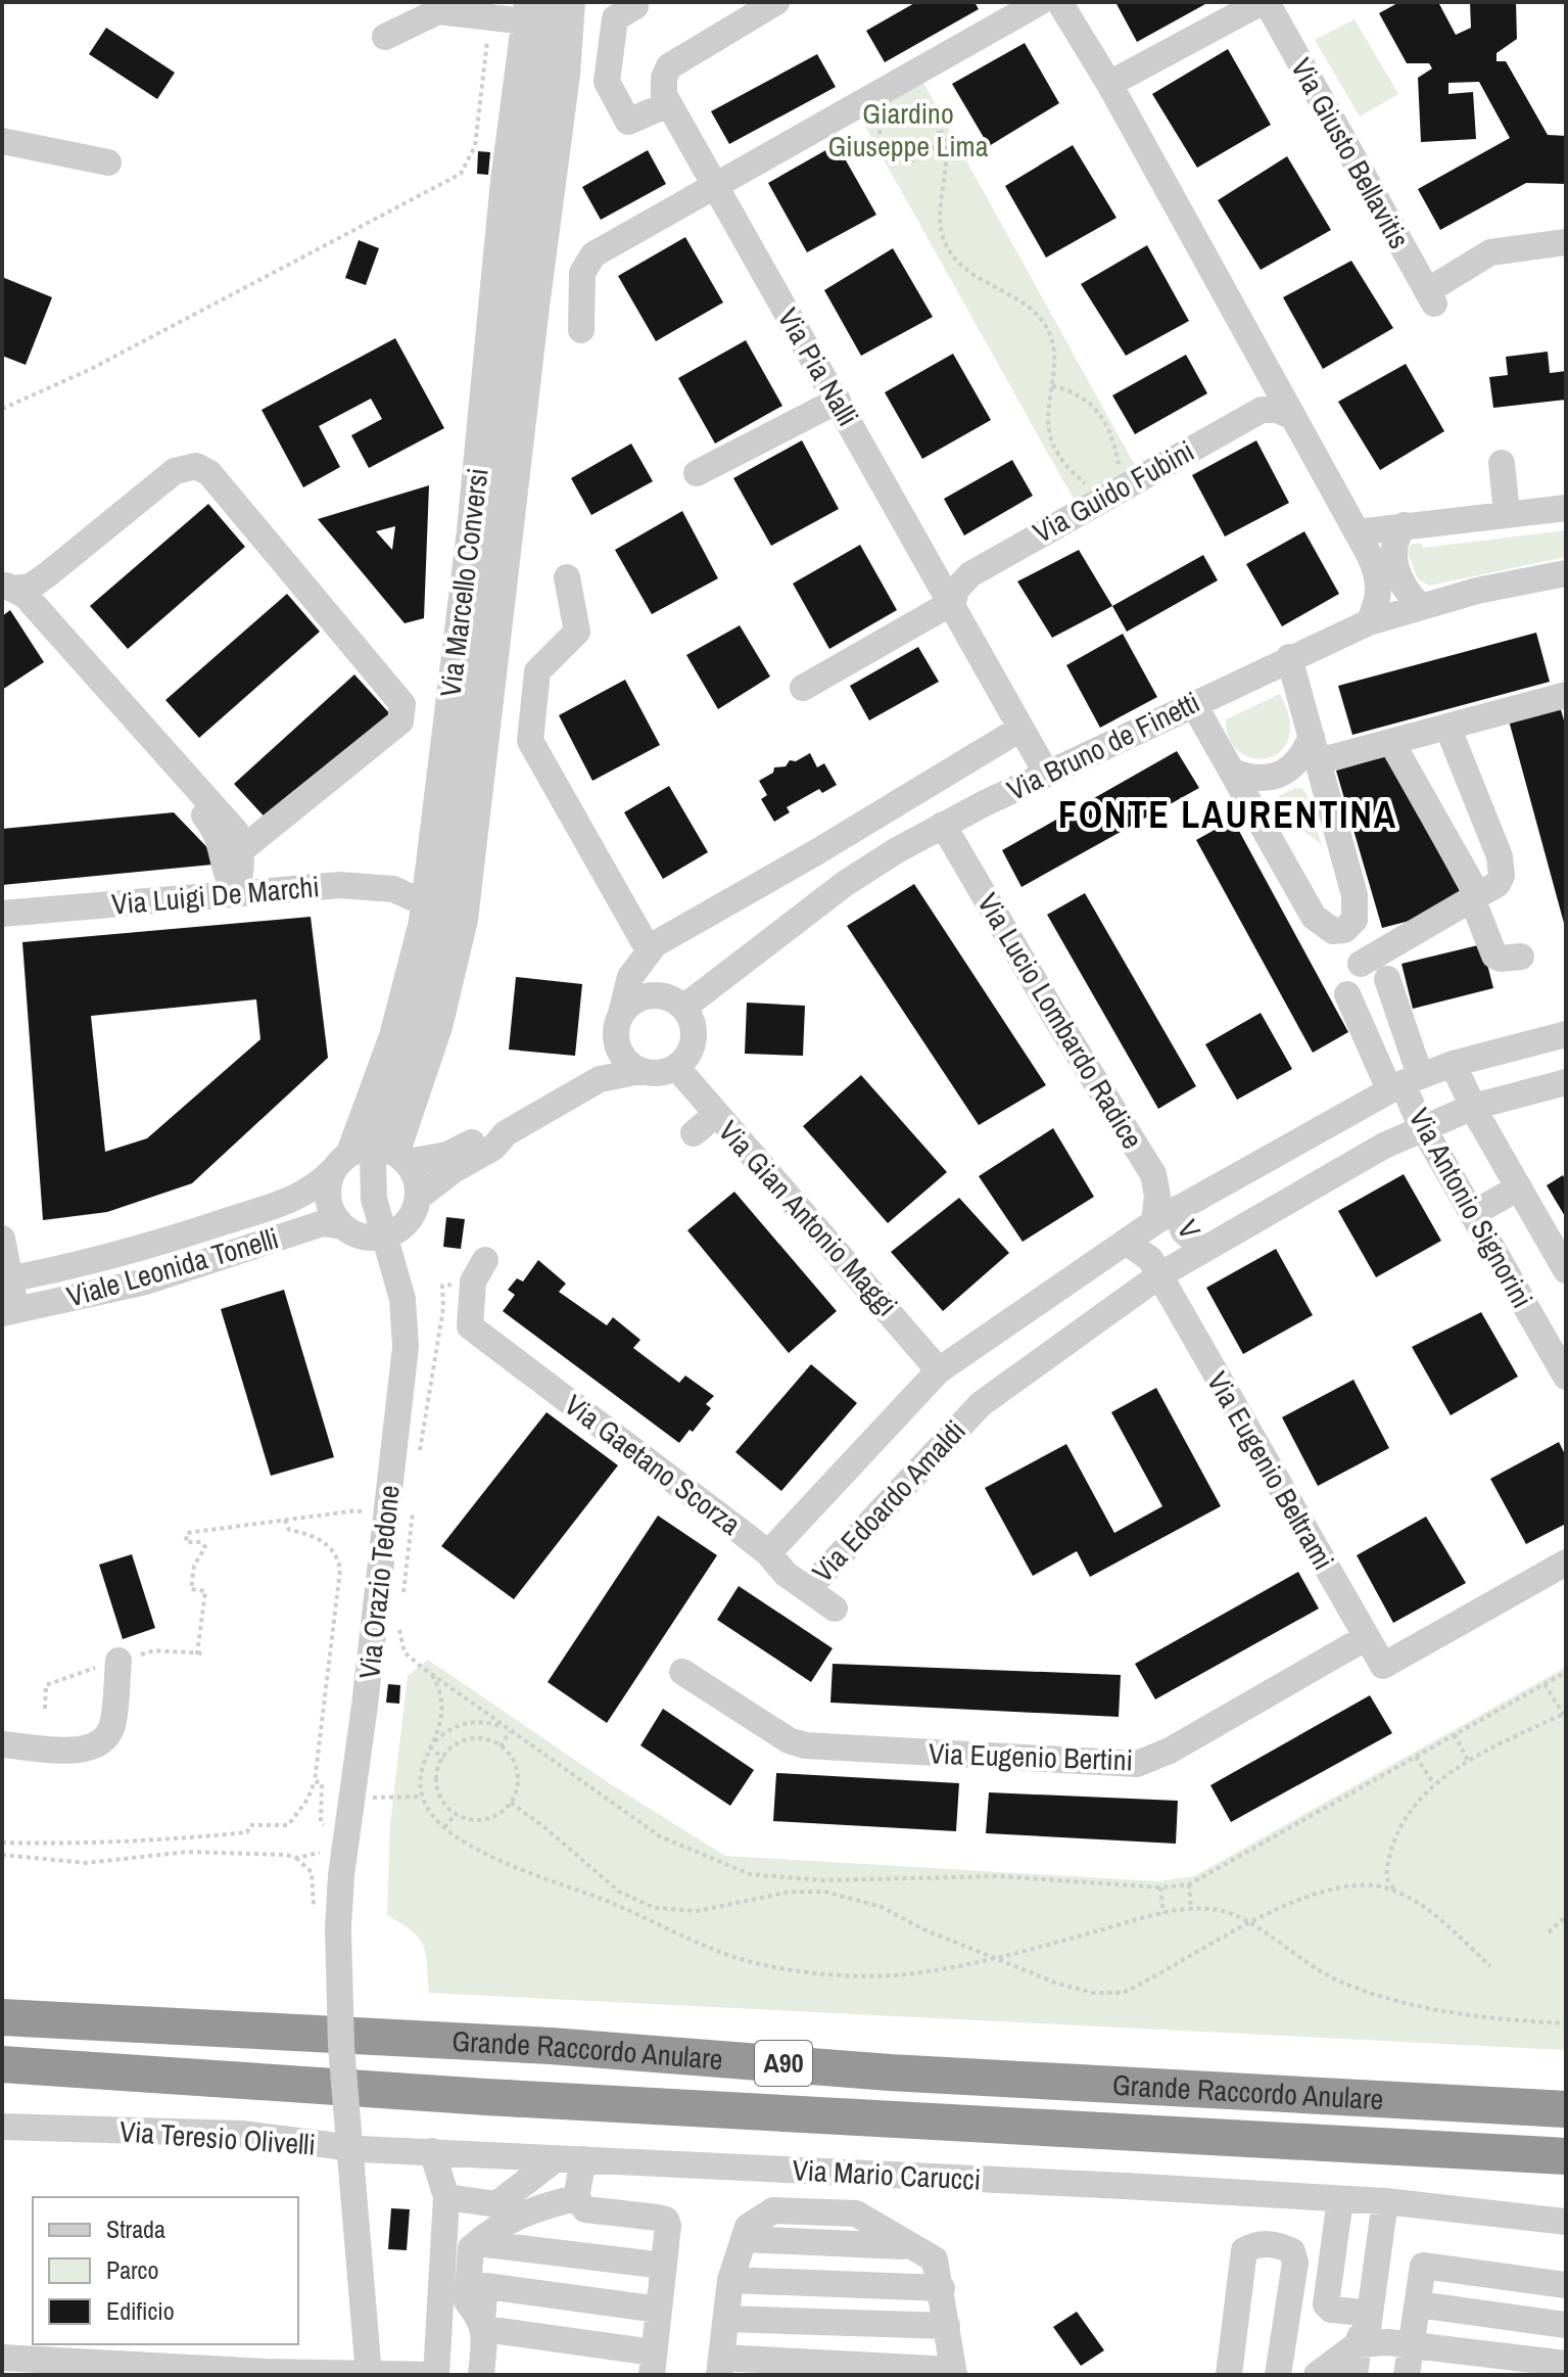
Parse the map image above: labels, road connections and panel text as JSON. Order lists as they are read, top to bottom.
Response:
{
  "streets": {
    "highway": ["Grande Raccordo Anulare", "A90"],
    "street": [
      "Via Giusto Bellavitis",
      "Via Pia Nalli",
      "Via Guido Fubini",
      "Via Marcello Conversi",
      "Via Bruno de Finetti",
      "Via Luigi De Marchi",
      "Via Lucio Lombardo Radice",
      "Via Antonio Signorini",
      "Via Gian Antonio Maggi",
      "V",
      "Viale Leonida Tonelli",
      "Via Gaetano Scorza",
      "Via Eugenio Beltrami",
      "Via Edoardo Amaldi",
      "Via Orazio Tedone",
      "Via Eugenio Bertini",
      "Via Teresio Olivelli",
      "Via Mario Carucci"
    ]
  },
  "crossings": [
    ["Via Pia Nalli", "Via Guido Fubini"],
    ["Via Pia Nalli", "Via Bruno de Finetti"],
    ["Via Marcello Conversi", "Via Luigi De Marchi"],
    ["Via Marcello Conversi", "Viale Leonida Tonelli"],
    ["Via Marcello Conversi", "Via Orazio Tedone"],
    ["Via Bruno de Finetti", "Via Lucio Lombardo Radice"],
    ["Via Bruno de Finetti", "Via Gian Antonio Maggi"],
    ["Via Lucio Lombardo Radice", "Via Edoardo Amaldi"],
    ["Via Antonio Signorini", "Via Edoardo Amaldi"],
    ["Via Gian Antonio Maggi", "Via Edoardo Amaldi"],
    ["V", "Via Edoardo Amaldi"],
    ["Viale Leonida Tonelli", "Via Orazio Tedone"],
    ["Via Gaetano Scorza", "Via Edoardo Amaldi"],
    ["Via Eugenio Beltrami", "Via Edoardo Amaldi"],
    ["Via Eugenio Beltrami", "Via Eugenio Bertini"],
    ["Via Teresio Olivelli", "Via Mario Carucci"]
  ],
  "districts": ["FONTE LAURENTINA"],
  "parks": ["Giardino Giuseppe Lima"],
  "legend": ["Strada", "Parco", "Edificio"]
}
